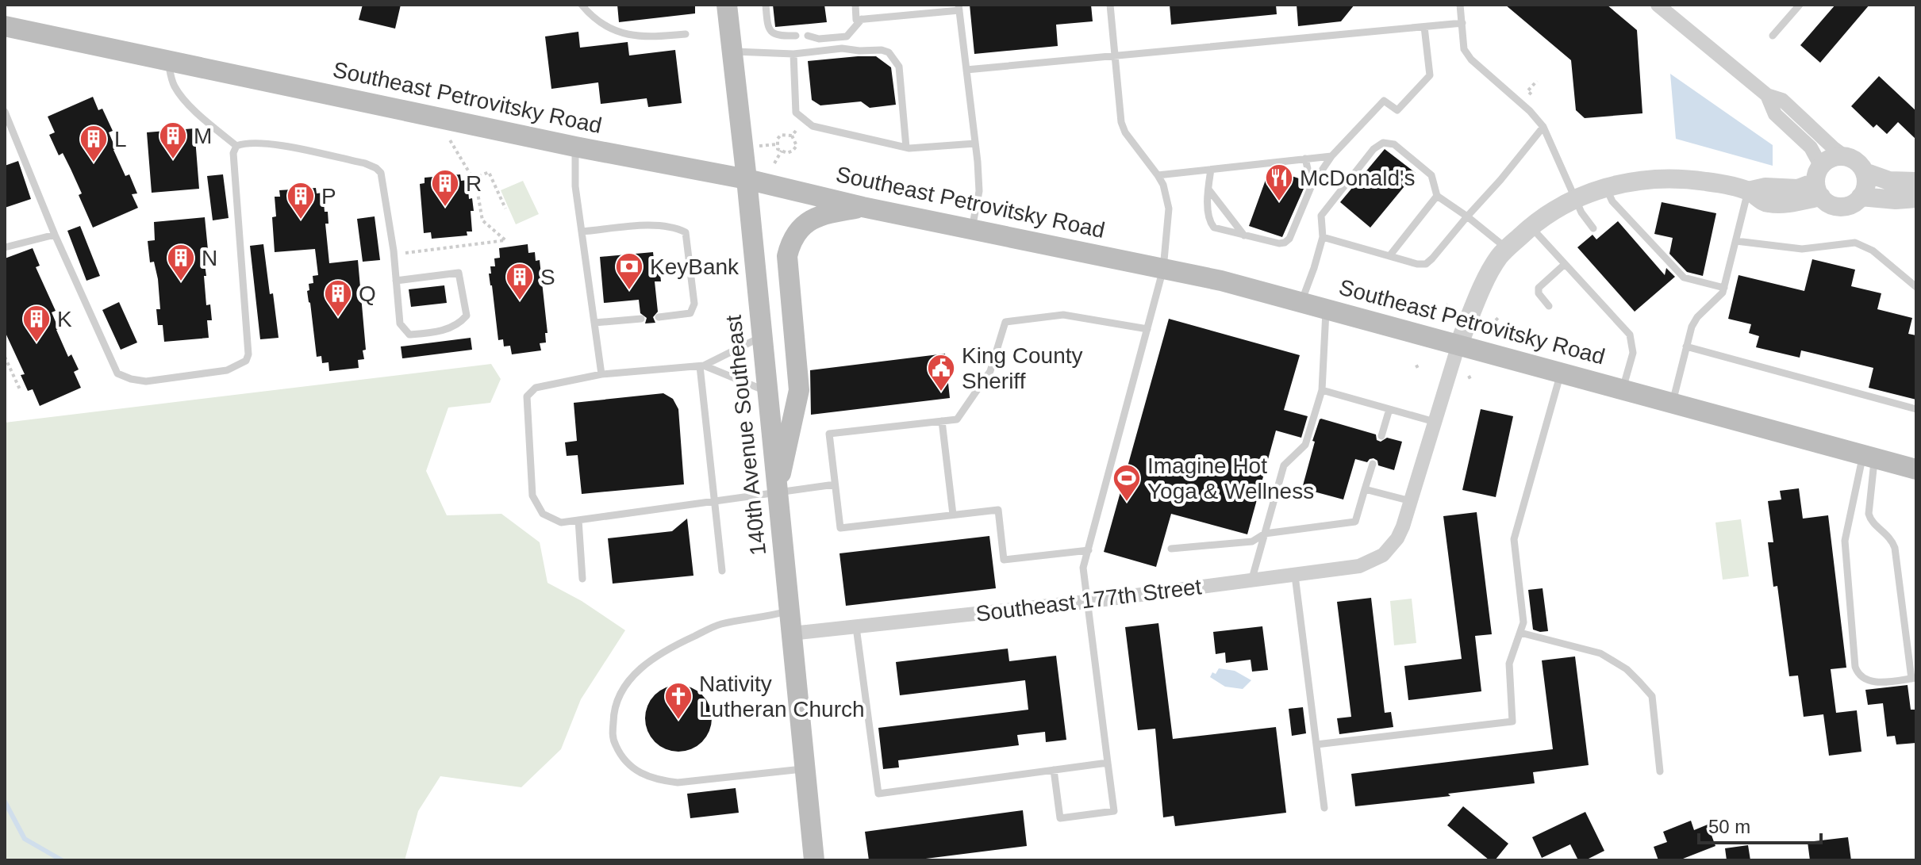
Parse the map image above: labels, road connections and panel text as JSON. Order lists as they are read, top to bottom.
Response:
{
  "streets": {
    "main road": ["Southeast Petrovitsky Road", "140th Avenue Southeast"],
    "street": ["Southeast 177th Street"]
  },
  "crossings": [
    ["Southeast Petrovitsky Road", "140th Avenue Southeast"],
    ["140th Avenue Southeast", "Southeast 177th Street"]
  ],
  "places": {
    "building": [
      "M",
      "L",
      "R",
      "P",
      "N",
      "S",
      "Q",
      "K"
    ],
    "restaurant": ["McDonald's"],
    "bank": ["KeyBank"],
    "public building": ["King County Sheriff"],
    "sports": ["Imagine Hot Yoga & Wellness"],
    "church": ["Nativity Lutheran Church"]
  },
  "scale_bar": "50 m"
}
